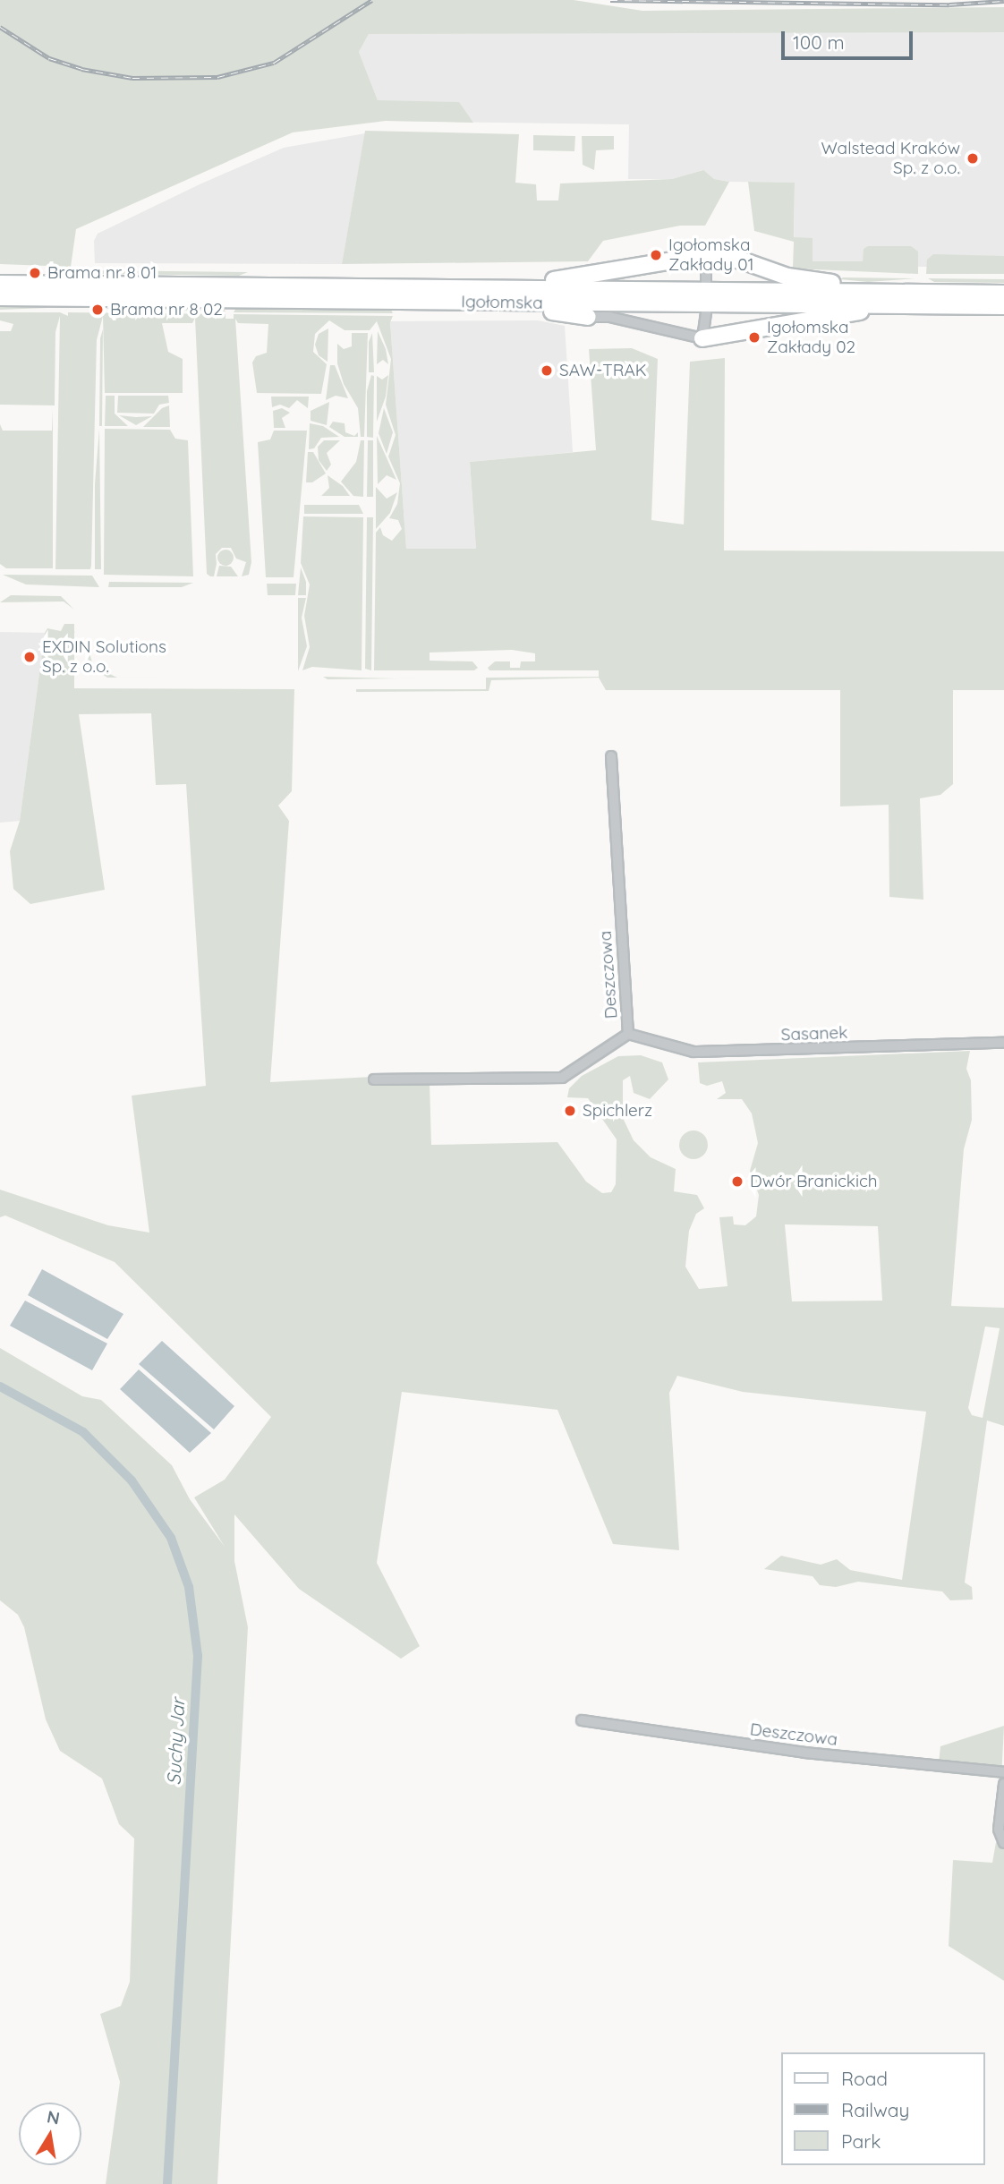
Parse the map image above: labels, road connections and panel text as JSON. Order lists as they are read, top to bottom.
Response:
{
  "streets": {
    "main road": ["Igołomska"],
    "street": ["Deszczowa", "Sasanek"]
  },
  "crossings": [
    ["Deszczowa", "Sasanek"]
  ],
  "water": ["Suchy Jar"],
  "places": [
    "Walstead Kraków Sp. z o.o.",
    "Igołomska Zakłady 01",
    "Brama nr 8 01",
    "Brama nr 8 02",
    "Igołomska Zakłady 02",
    "SAW-TRAK",
    "EXDIN Solutions Sp. z o.o.",
    "Spichlerz",
    "Dwór Branickich"
  ],
  "legend": ["Road", "Railway", "Park"],
  "scale_bar": "100 m",
  "north": "top"
}
